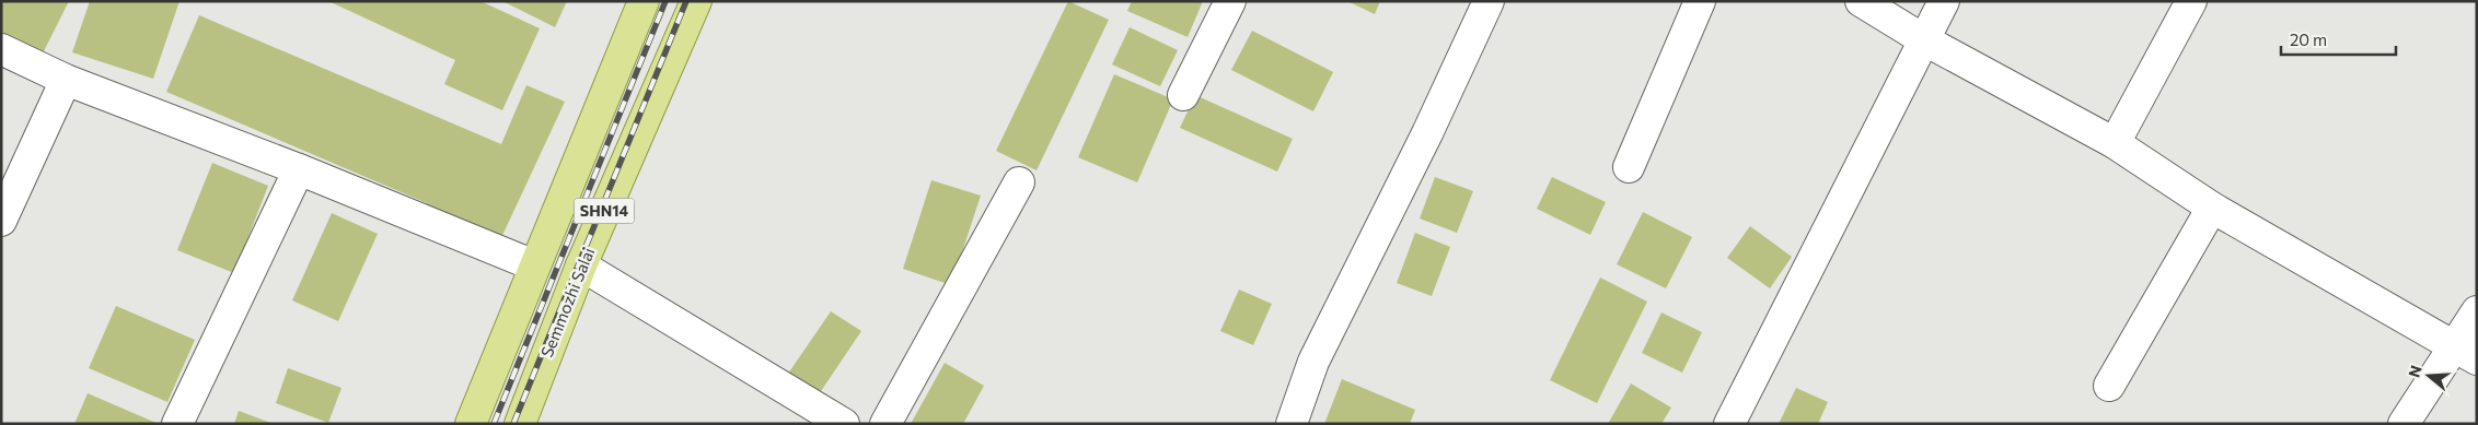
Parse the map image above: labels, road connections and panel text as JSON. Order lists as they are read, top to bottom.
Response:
{
  "streets": {
    "main road": ["SHN14", "Semmozhi Salai"]
  },
  "scale_bar": "20 m",
  "north": "left"
}
